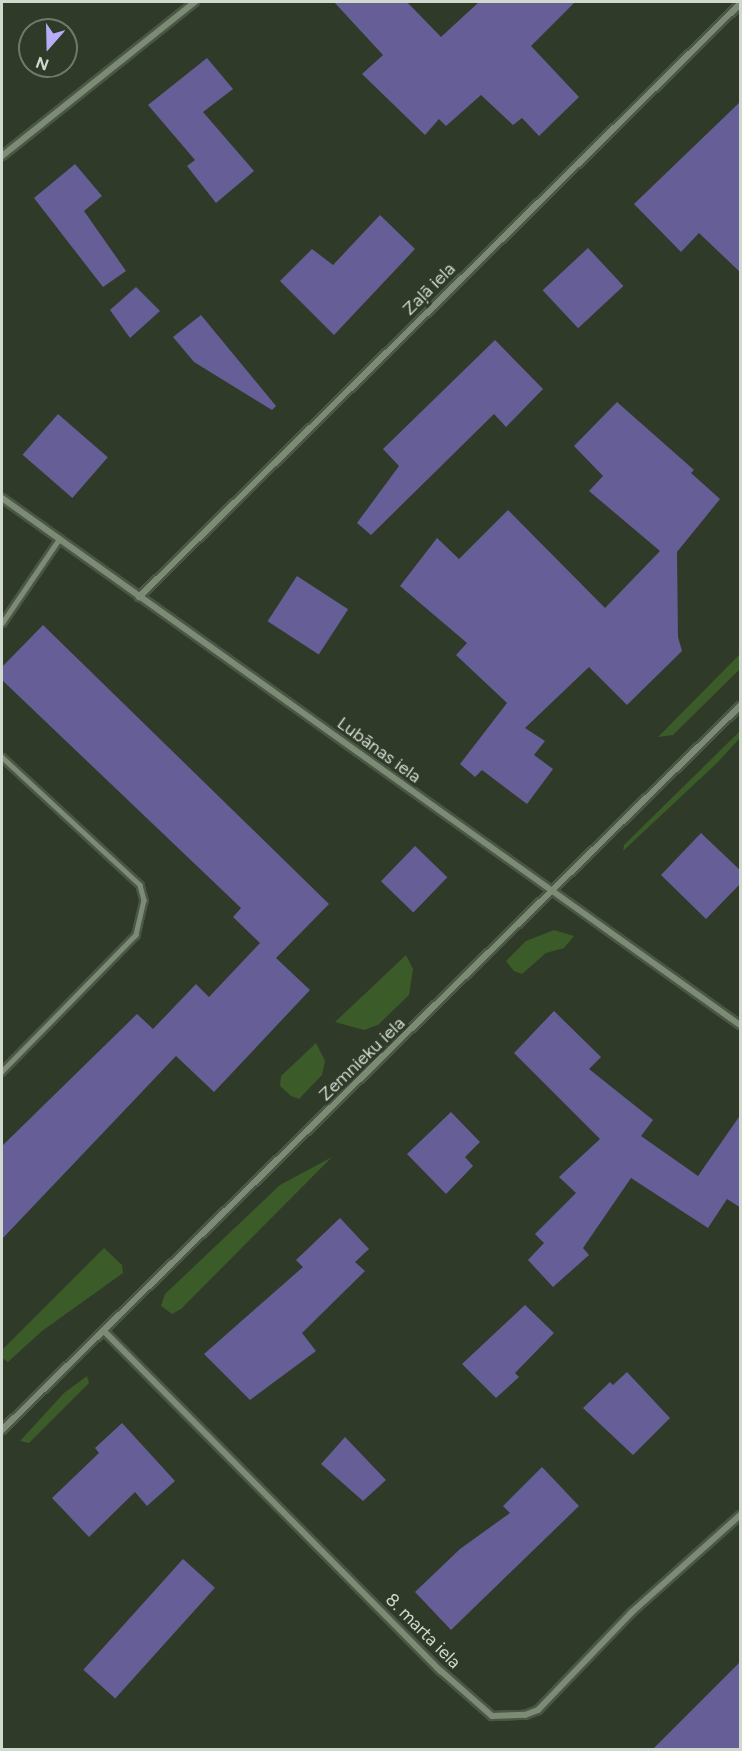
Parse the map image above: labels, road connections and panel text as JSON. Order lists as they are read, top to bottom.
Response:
{
  "streets": {
    "street": [
      "Zaļā iela",
      "Lubānas iela",
      "Zemnieku iela",
      "8. marta iela"
    ]
  },
  "crossings": [
    ["Zaļā iela", "Lubānas iela"],
    ["Lubānas iela", "Zemnieku iela"],
    ["Zemnieku iela", "8. marta iela"]
  ],
  "north": "bottom"
}
